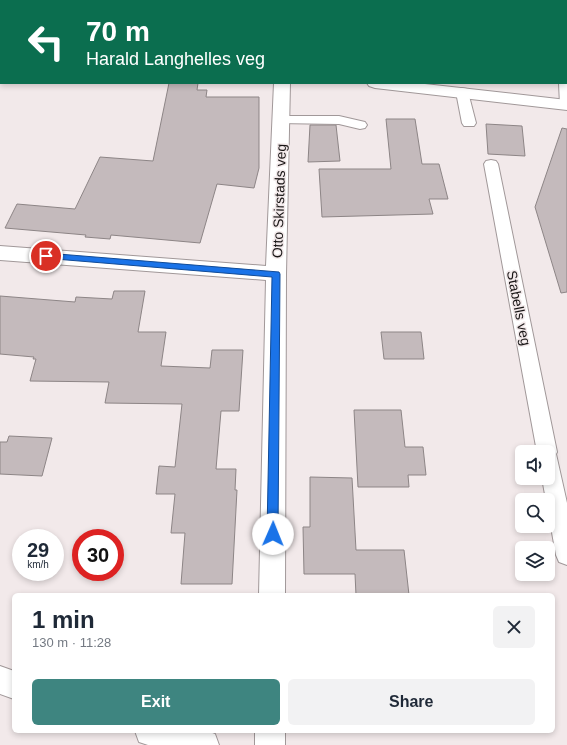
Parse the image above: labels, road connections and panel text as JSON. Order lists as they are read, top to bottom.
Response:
{
  "streets": {
    "street": ["Otto Skirstads veg"],
    "lane": ["Stabells veg"]
  },
  "page": {
    "turn": ["70 m", "Harald Langhelles veg"],
    "speed": "29 km/h",
    "limit": "30",
    "heading": ["1 min", "130 m · 11:28"],
    "buttons": ["Exit", "Share"]
  }
}
